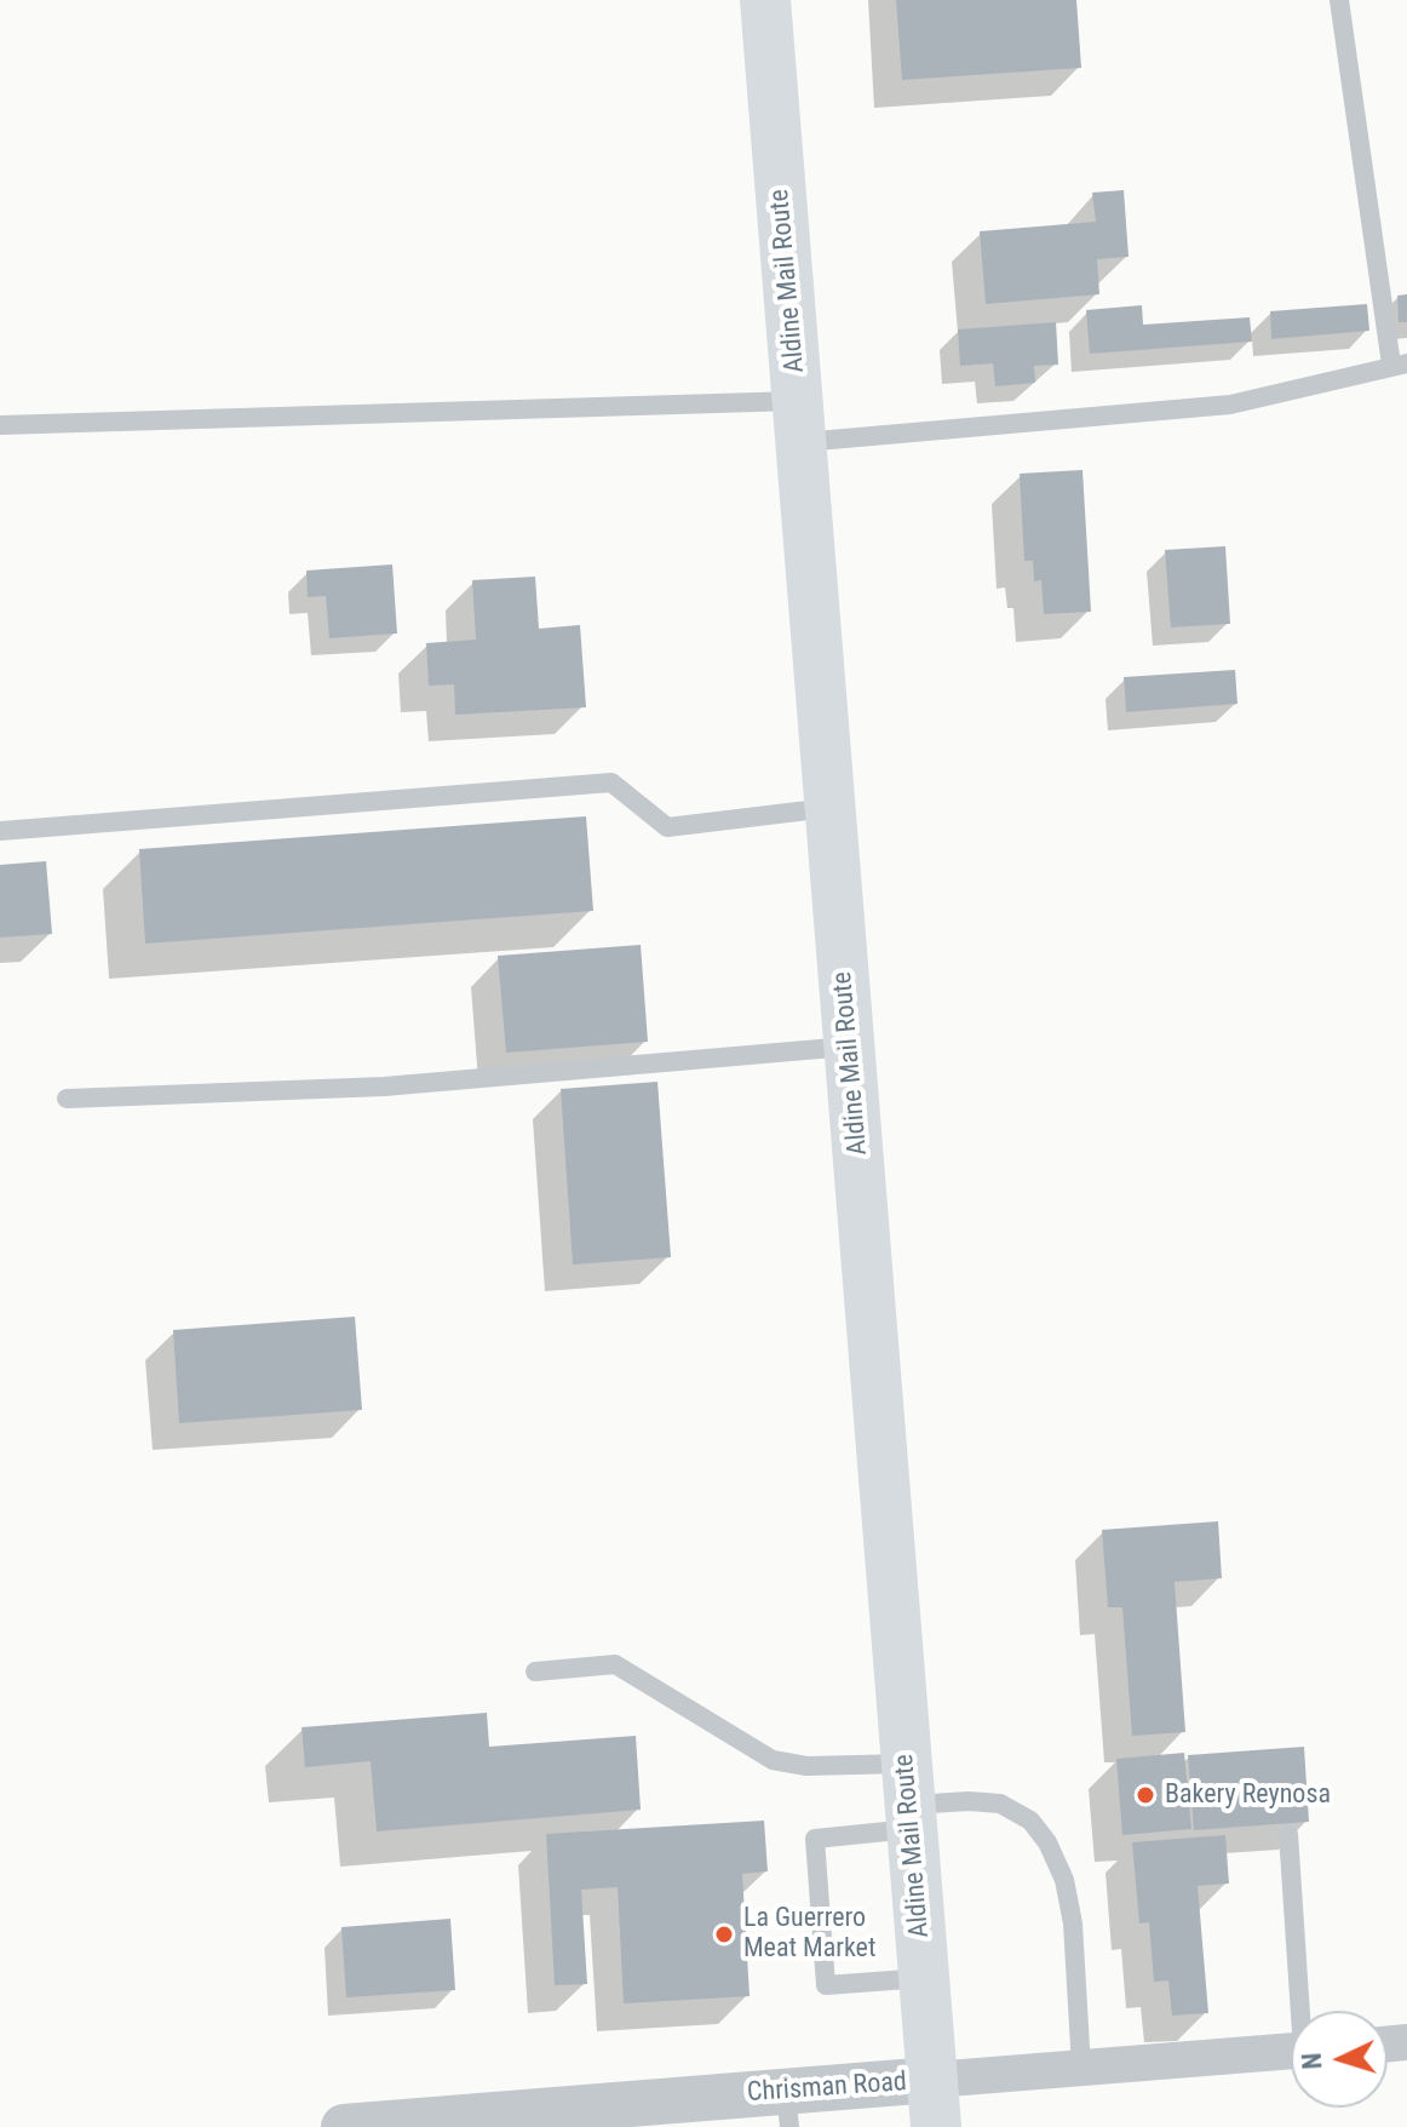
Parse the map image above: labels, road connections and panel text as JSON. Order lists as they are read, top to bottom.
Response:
{
  "streets": {
    "main road": ["Aldine Mail Route"],
    "street": ["Chrisman Road"]
  },
  "crossings": [
    ["Aldine Mail Route", "Chrisman Road"]
  ],
  "places": ["Bakery Reynosa", "La Guerrero Meat Market"],
  "north": "left"
}
